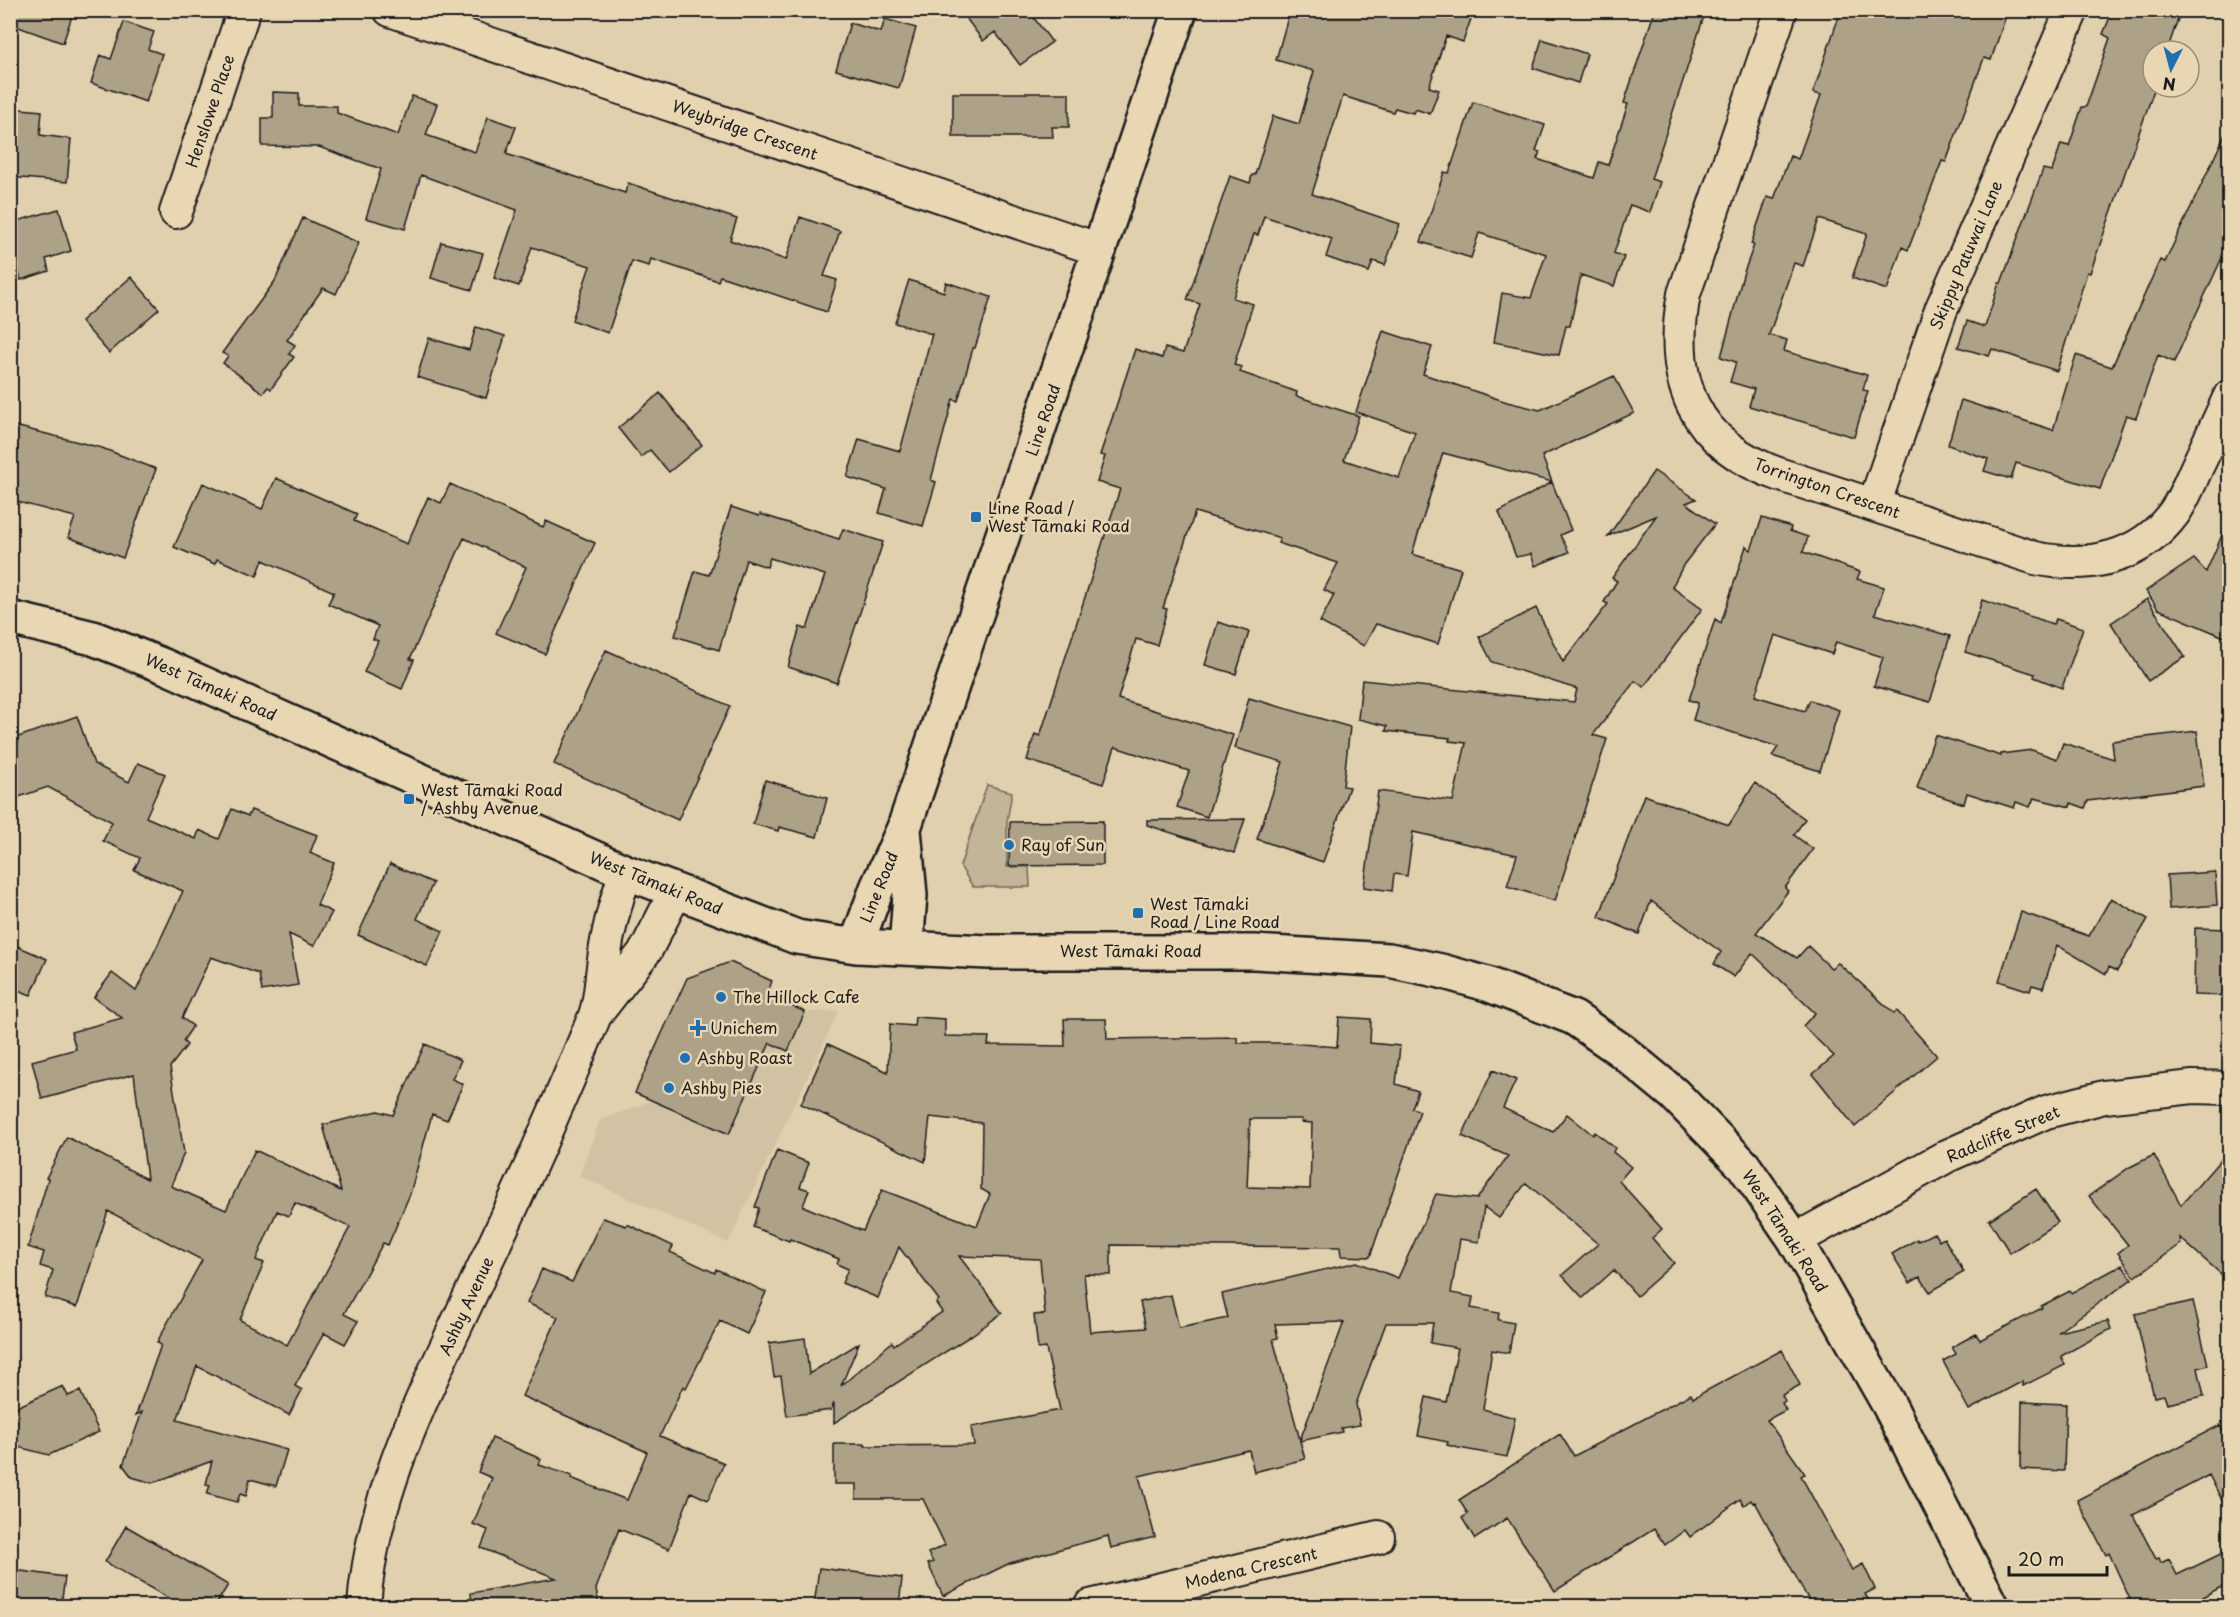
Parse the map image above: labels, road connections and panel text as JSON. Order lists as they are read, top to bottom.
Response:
{
  "streets": {
    "main road": ["Line Road", "West Tāmaki Road"],
    "street": [
      "Henslowe Place",
      "Weybridge Crescent",
      "Skippy Patuwai Lane",
      "Torrington Crescent",
      "Radcliffe Street",
      "Ashby Avenue",
      "Modena Crescent"
    ]
  },
  "crossings": [
    ["Weybridge Crescent", "Line Road"],
    ["Skippy Patuwai Lane", "Torrington Crescent"],
    ["Line Road", "West Tāmaki Road"],
    ["West Tāmaki Road", "Radcliffe Street"],
    ["West Tāmaki Road", "Ashby Avenue"]
  ],
  "places": {
    "transit": ["Line Road / West Tāmaki Road", "West Tāmaki Road / Ashby Avenue", "West Tāmaki Road / Line Road"],
    "other": [
      "Ray of Sun",
      "The Hillock Cafe",
      "Ashby Roast",
      "Ashby Pies"
    ],
    "health": ["Unichem"]
  },
  "scale_bar": "20 m",
  "north": "bottom"
}
